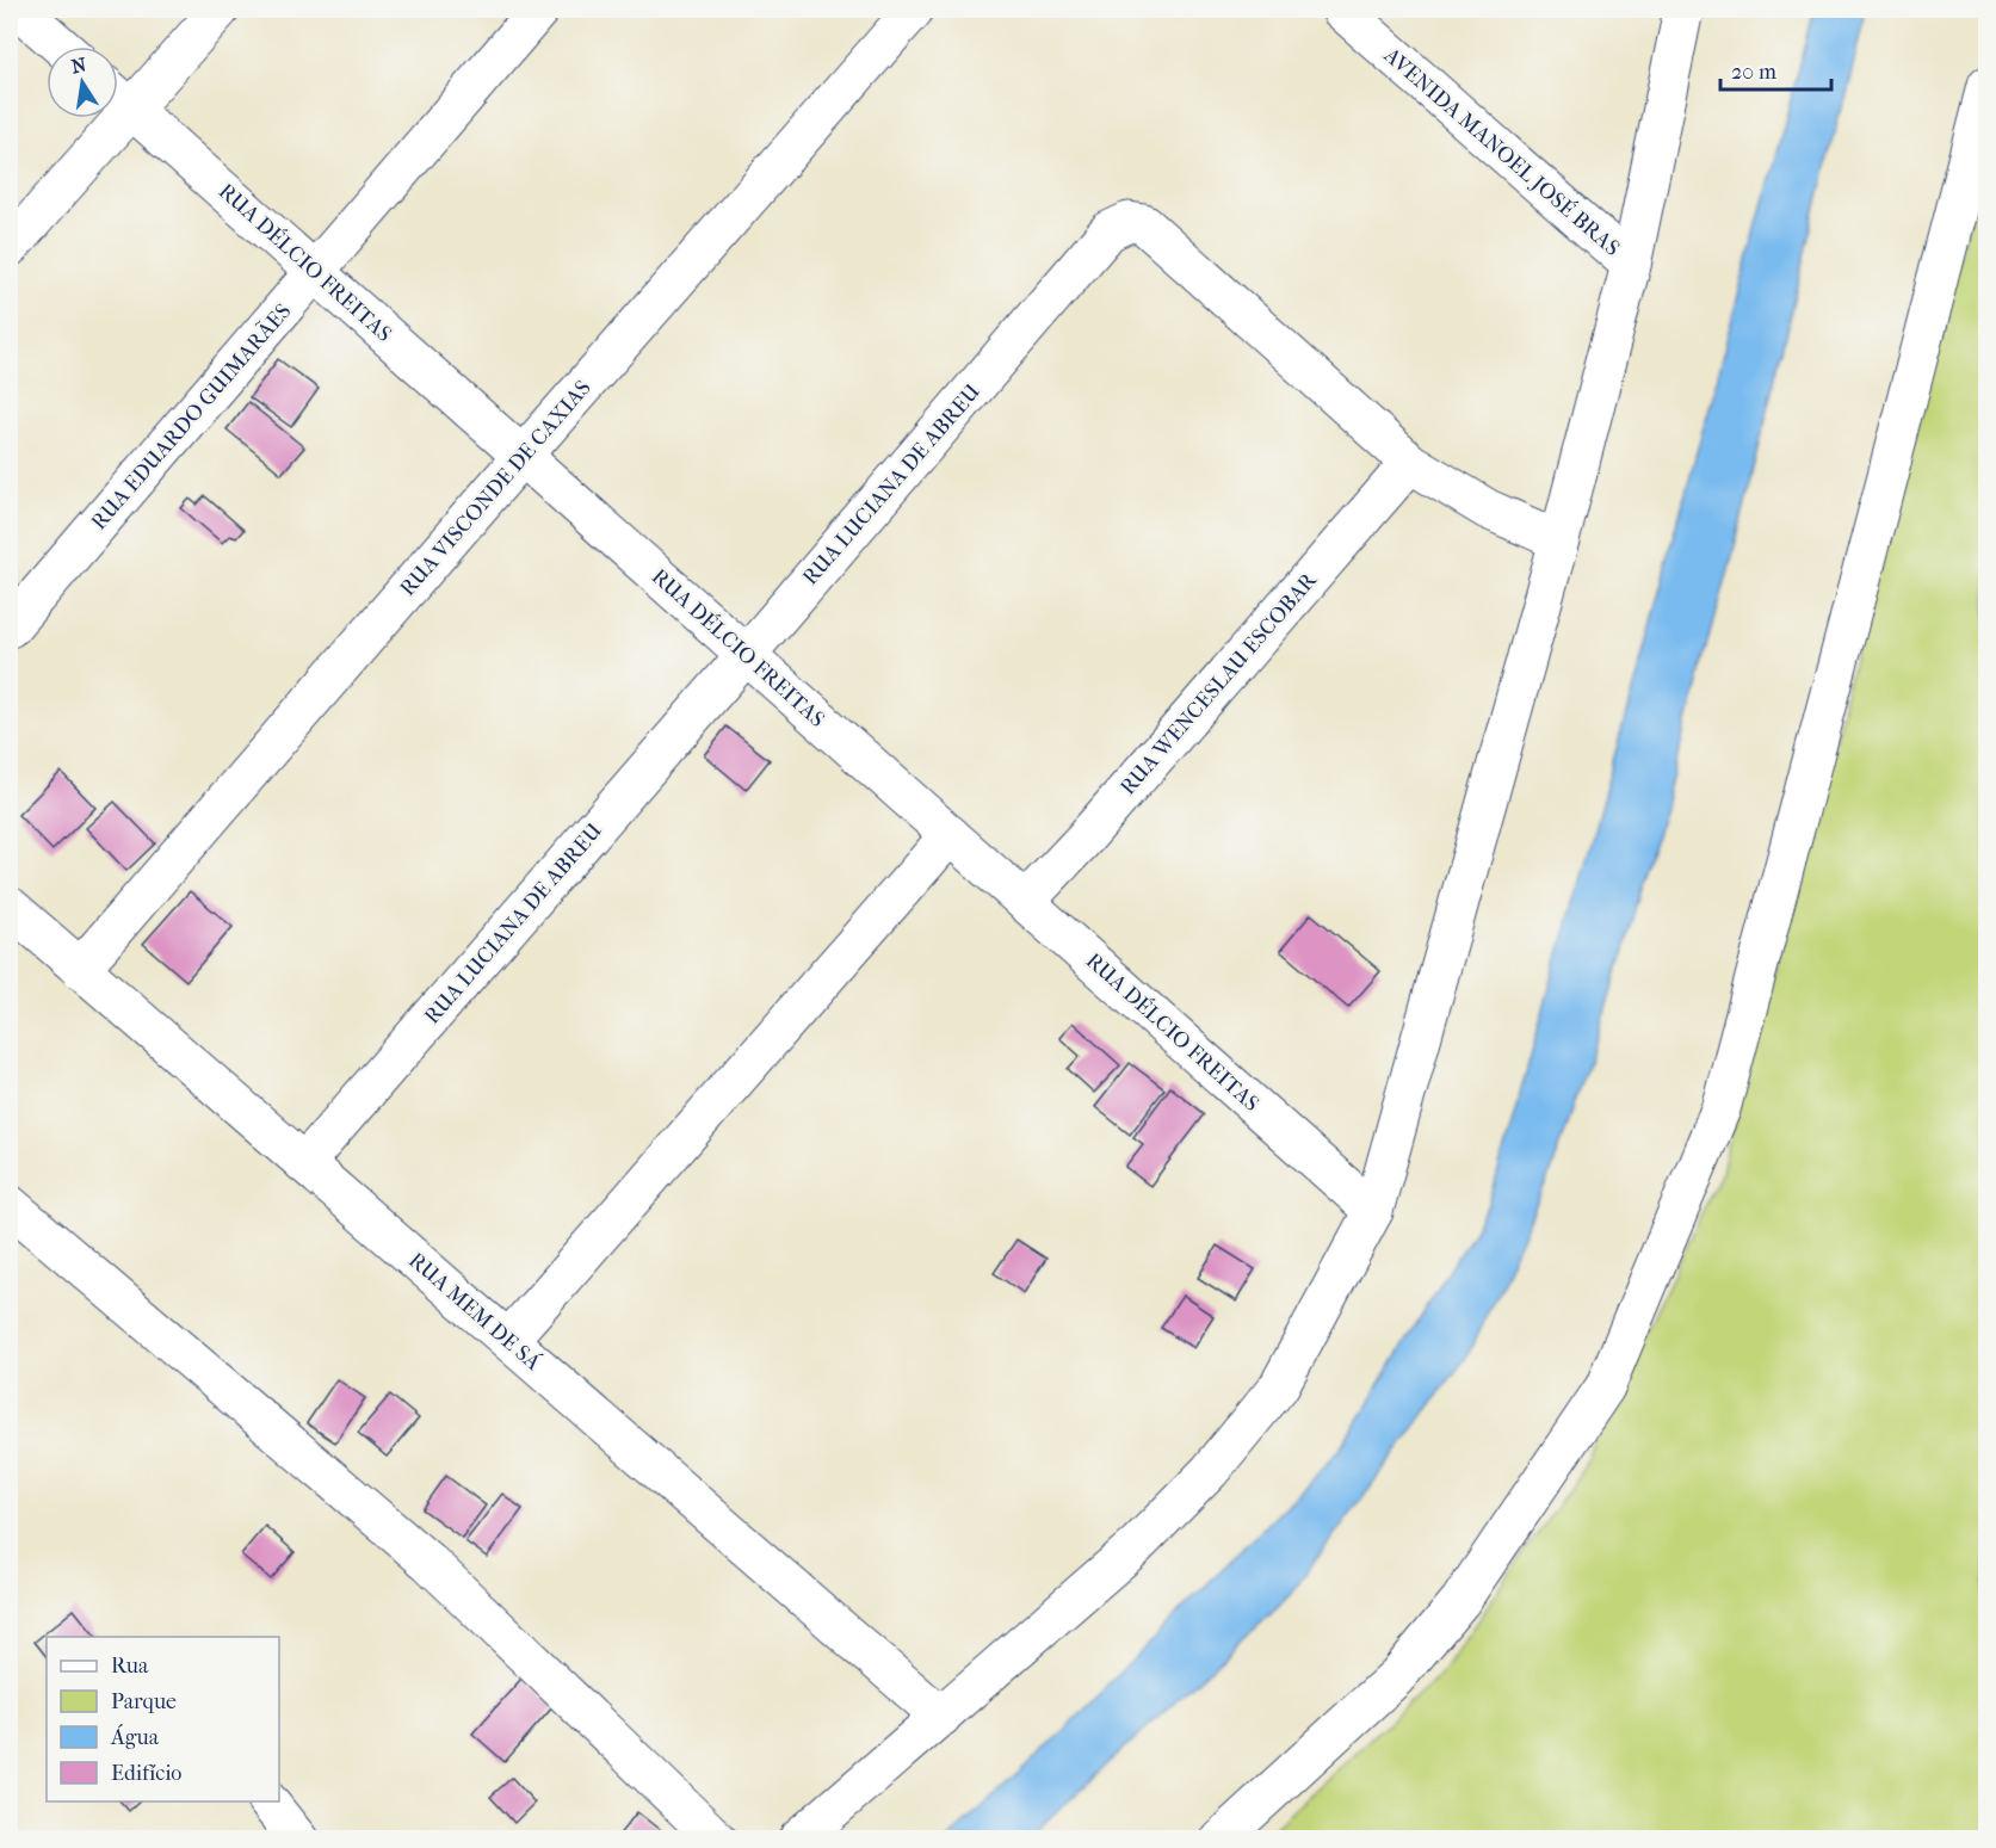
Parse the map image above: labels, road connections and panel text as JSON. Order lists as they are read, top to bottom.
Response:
{
  "streets": {
    "street": [
      "AVENIDA MANOEL JOSÉ BRAS",
      "RUA DÉLCIO FREITAS",
      "RUA EDUARDO GUIMARÃES",
      "RUA LUCIANA DE ABREU",
      "RUA VISCONDE DE CAXIAS",
      "RUA WENCESLAU ESCOBAR",
      "RUA MEM DE SÁ"
    ]
  },
  "crossings": [
    ["RUA DÉLCIO FREITAS", "RUA EDUARDO GUIMARÃES"],
    ["RUA DÉLCIO FREITAS", "RUA LUCIANA DE ABREU"],
    ["RUA DÉLCIO FREITAS", "RUA VISCONDE DE CAXIAS"],
    ["RUA DÉLCIO FREITAS", "RUA WENCESLAU ESCOBAR"],
    ["RUA LUCIANA DE ABREU", "RUA WENCESLAU ESCOBAR"],
    ["RUA LUCIANA DE ABREU", "RUA MEM DE SÁ"],
    ["RUA VISCONDE DE CAXIAS", "RUA MEM DE SÁ"]
  ],
  "legend": [
    "Rua",
    "Parque",
    "Água",
    "Edifício"
  ],
  "scale_bar": "20 m",
  "north": "top"
}
